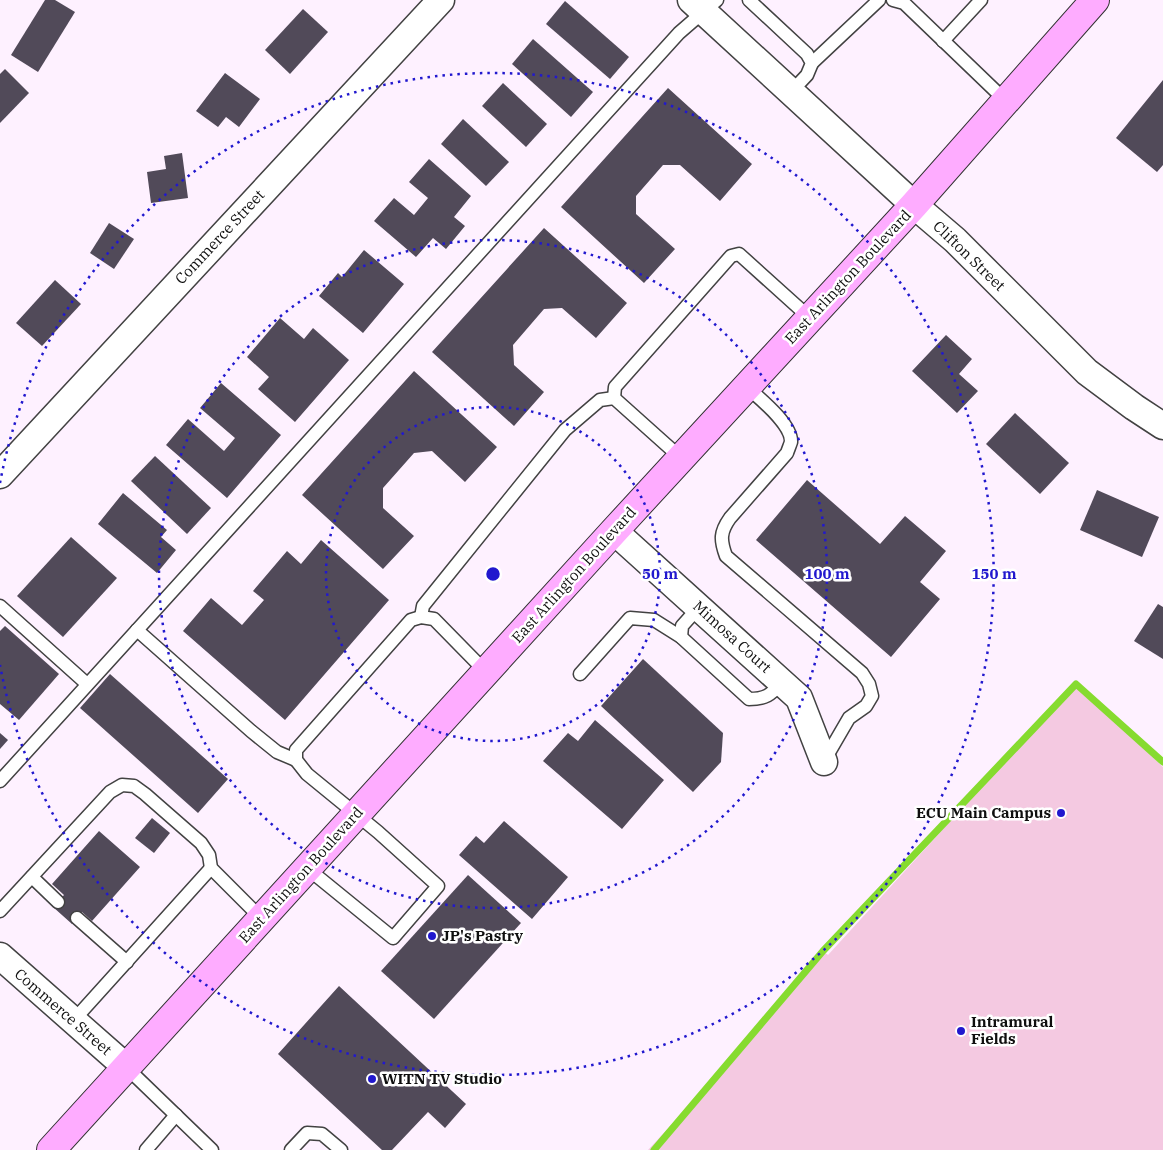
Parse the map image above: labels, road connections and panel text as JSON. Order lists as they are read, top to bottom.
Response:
{
  "streets": {
    "main road": ["East Arlington Boulevard"],
    "street": ["Commerce Street", "Clifton Street", "Mimosa Court"]
  },
  "crossings": [
    ["Commerce Street", "East Arlington Boulevard"],
    ["Clifton Street", "East Arlington Boulevard"],
    ["East Arlington Boulevard", "Mimosa Court"]
  ],
  "places": [
    "ECU Main Campus",
    "JP's Pastry",
    "Intramural Fields",
    "WITN TV Studio"
  ],
  "rings": ["50 m", "100 m", "150 m"]
}
